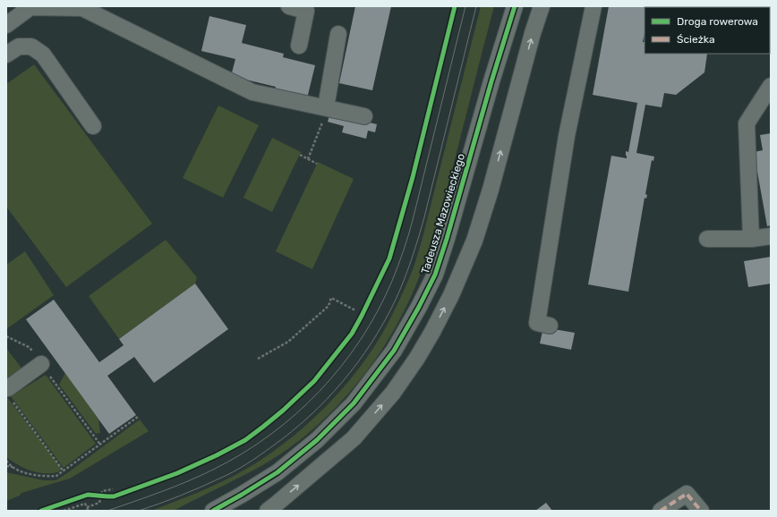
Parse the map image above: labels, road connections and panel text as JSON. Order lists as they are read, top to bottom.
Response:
{
  "streets": {
    "street": ["Tadeusza Mazowieckiego"]
  },
  "legend": ["Droga rowerowa", "Ścieżka"]
}
